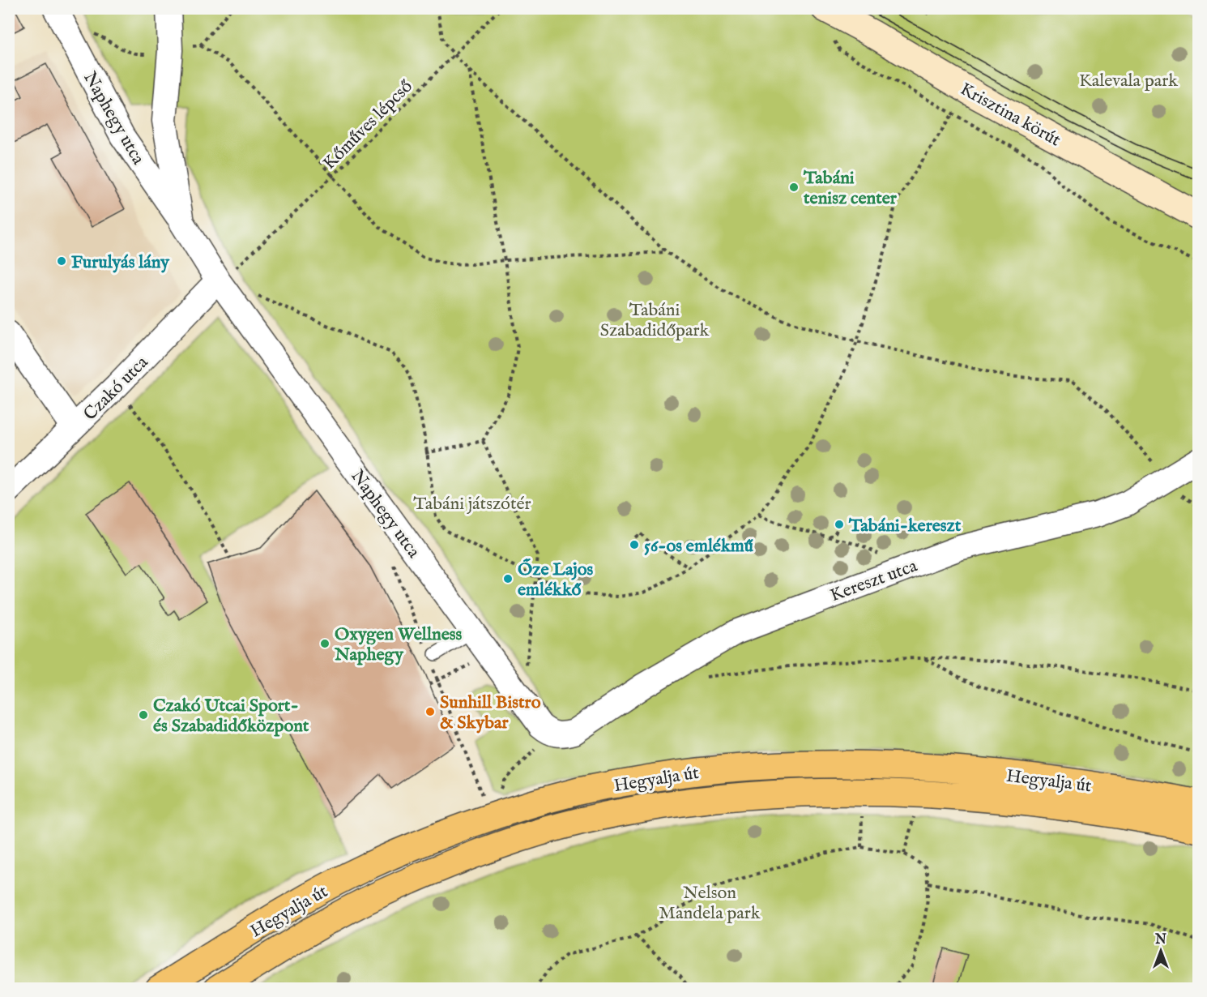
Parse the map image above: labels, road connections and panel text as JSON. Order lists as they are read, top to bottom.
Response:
{
  "streets": {
    "main road": ["Krisztina körút", "Hegyalja út"],
    "street": ["Naphegy utca", "Czakó utca", "Kereszt utca"],
    "path": ["Kőműves lépcső"]
  },
  "crossings": [
    ["Naphegy utca", "Czakó utca"],
    ["Naphegy utca", "Kereszt utca"]
  ],
  "parks": [
    "Kalevala park",
    "Tabáni Szabadidőpark",
    "Tabáni játszótér",
    "Nelson Mandela park"
  ],
  "places": [
    "Tabáni tenisz center",
    "Furulyás lány",
    "Tabáni-kereszt",
    "56-os emlékmű",
    "Őze Lajos emlékkő",
    "Oxygen Wellness Naphegy",
    "Sunhill Bistro & Skybar",
    "Czakó Utcai Sport- és Szabadidőközpont"
  ],
  "north": "top"
}
